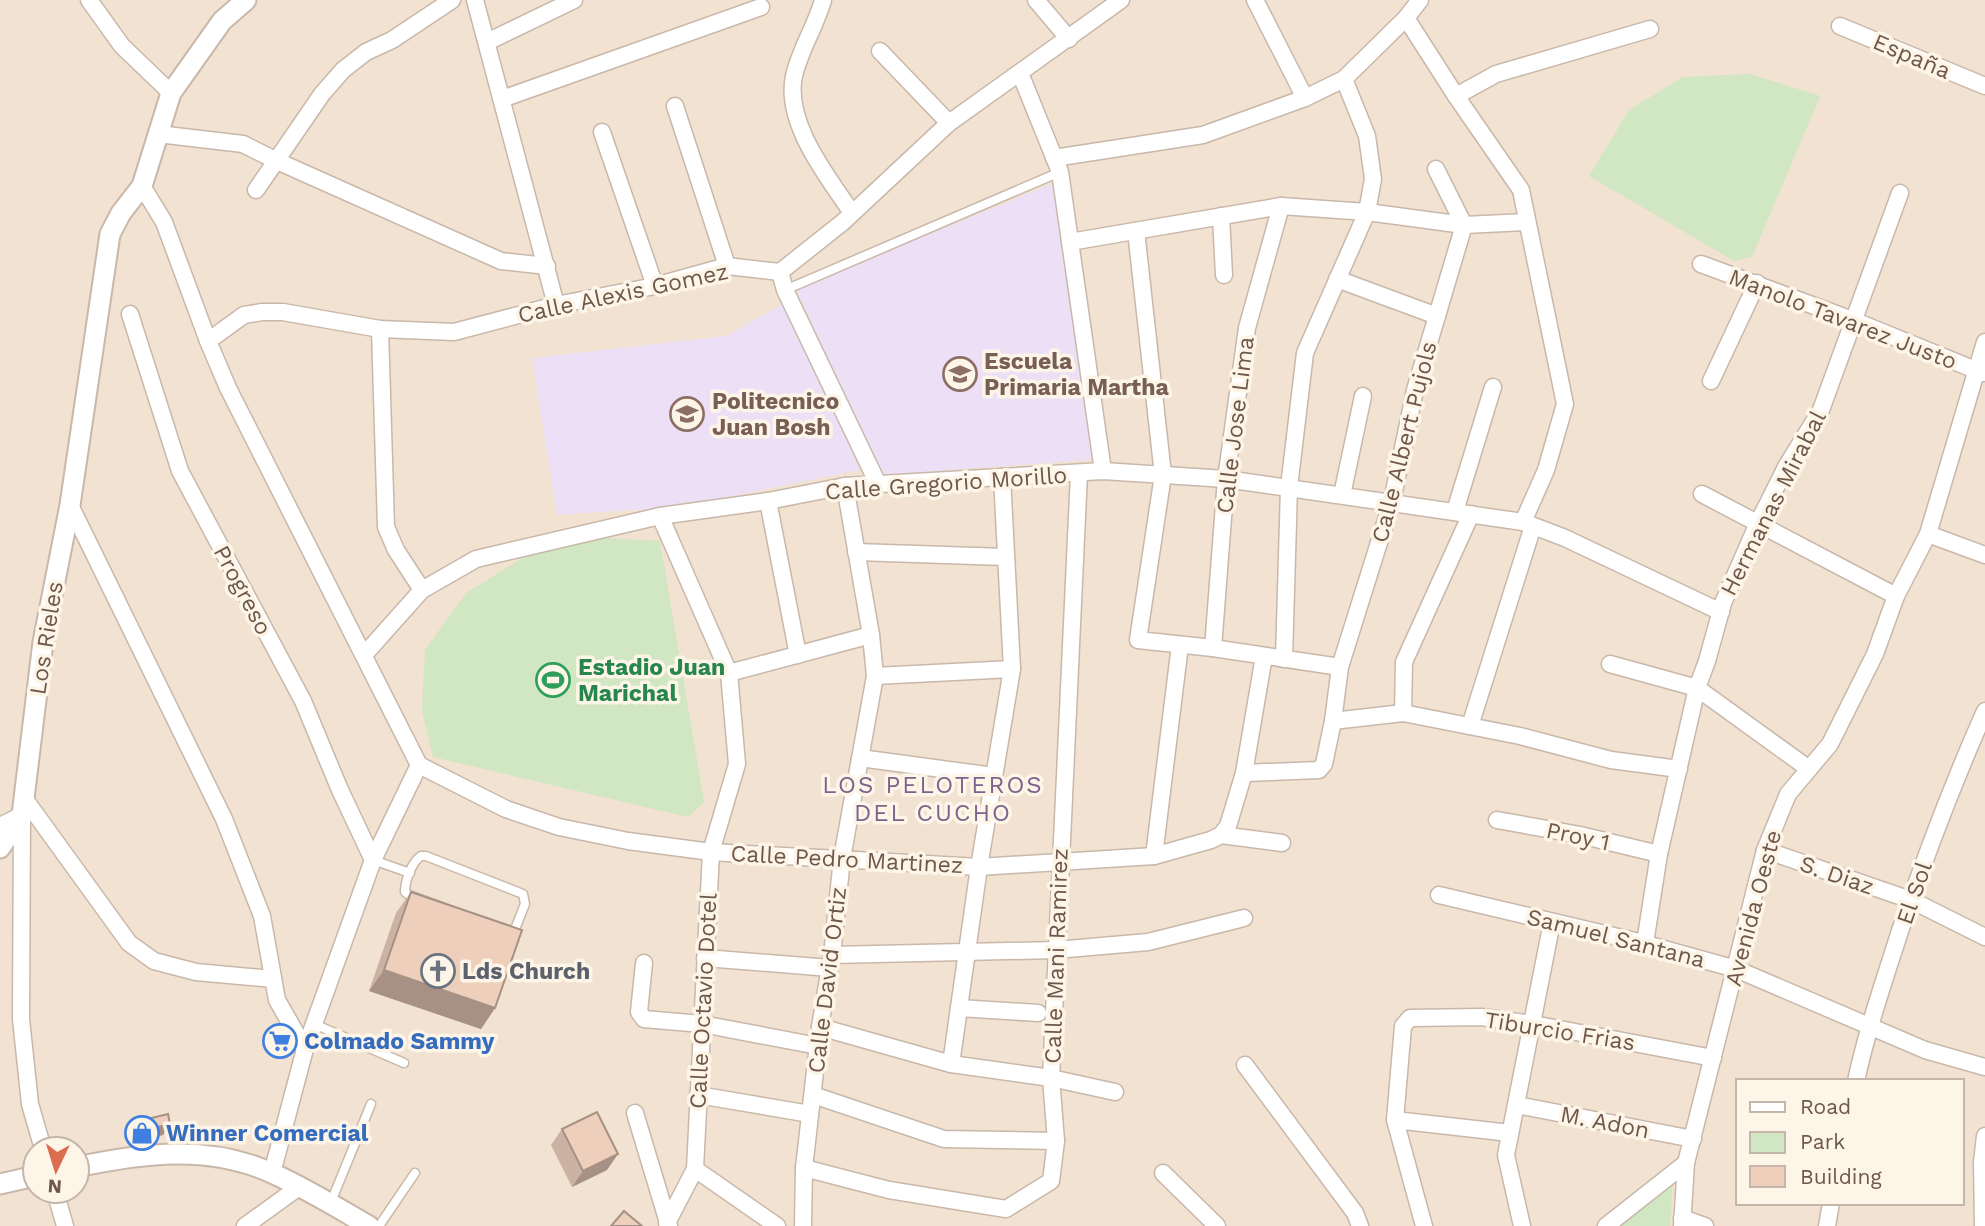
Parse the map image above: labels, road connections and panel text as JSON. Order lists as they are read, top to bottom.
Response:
{
  "streets": {
    "street": [
      "España",
      "Calle Alexis Gomez",
      "Manolo Tavarez Justo",
      "Calle Jose Lima",
      "Calle Albert Pujols",
      "Calle Gregorio Morillo",
      "Hermanas Mirabal",
      "Progreso",
      "Los Rieles",
      "Proy 1",
      "Calle Pedro Martinez",
      "S. Diaz",
      "El Sol",
      "Avenida Oeste",
      "Samuel Santana",
      "Calle Mani Ramirez",
      "Calle David Ortiz",
      "Calle Octavio Dotel",
      "Tiburcio Frias",
      "M. Adon"
    ]
  },
  "crossings": [
    ["Manolo Tavarez Justo", "Hermanas Mirabal"],
    ["Manolo Tavarez Justo", "Avenida Oeste"],
    ["Calle Jose Lima", "Calle Gregorio Morillo"],
    ["Calle Albert Pujols", "Calle Gregorio Morillo"],
    ["Calle Gregorio Morillo", "Hermanas Mirabal"],
    ["Calle Gregorio Morillo", "Calle Mani Ramirez"],
    ["Calle Gregorio Morillo", "Calle David Ortiz"],
    ["Calle Gregorio Morillo", "Calle Octavio Dotel"],
    ["Hermanas Mirabal", "Proy 1"],
    ["Hermanas Mirabal", "Samuel Santana"],
    ["Calle Pedro Martinez", "Calle Mani Ramirez"],
    ["Calle Pedro Martinez", "Calle David Ortiz"],
    ["Calle Pedro Martinez", "Calle Octavio Dotel"],
    ["S. Diaz", "El Sol"],
    ["S. Diaz", "Avenida Oeste"],
    ["El Sol", "Samuel Santana"],
    ["Avenida Oeste", "Samuel Santana"],
    ["Avenida Oeste", "Tiburcio Frias"],
    ["Avenida Oeste", "M. Adon"],
    ["Calle Mani Ramirez", "Calle David Ortiz"]
  ],
  "districts": ["LOS PELOTEROS DEL CUCHO"],
  "places": {
    "school or university": ["Escuela Primaria Martha", "Politecnico Juan Bosh"],
    "sports": ["Estadio Juan Marichal"],
    "church": ["Lds Church"],
    "supermarket": ["Colmado Sammy"],
    "shop": ["Winner Comercial"]
  },
  "legend": ["Road", "Park", "Building"],
  "north": "bottom"
}
